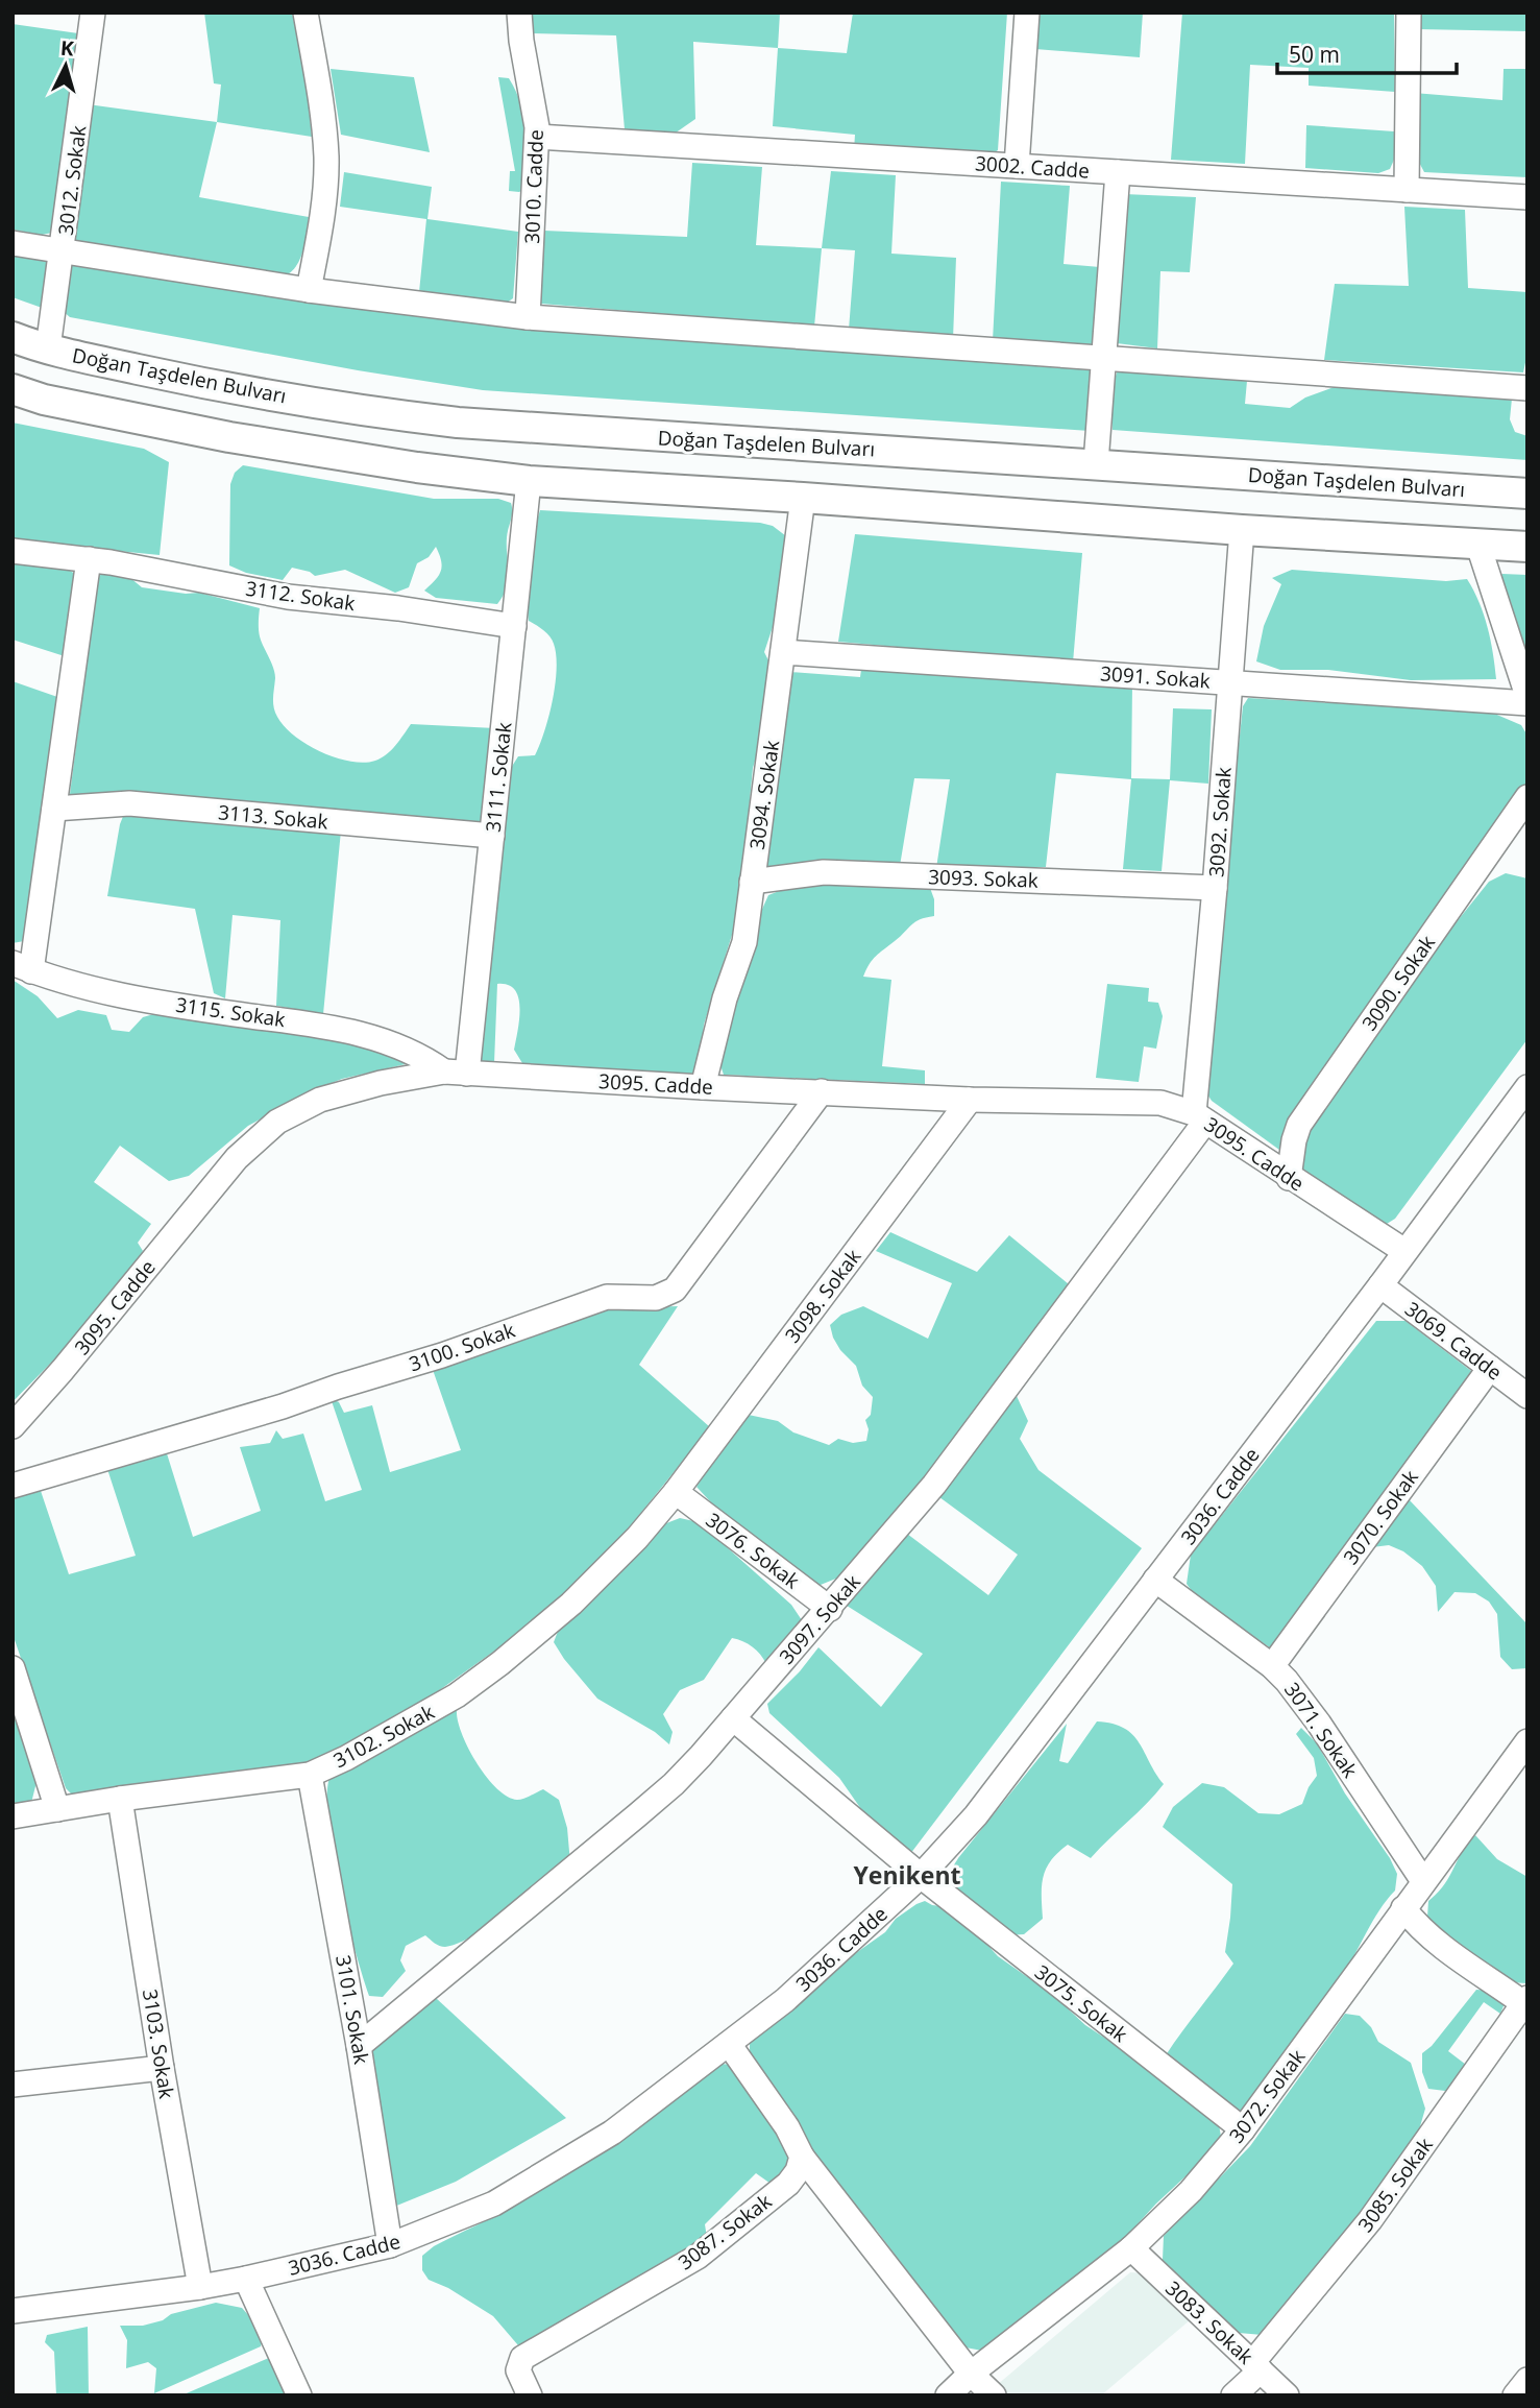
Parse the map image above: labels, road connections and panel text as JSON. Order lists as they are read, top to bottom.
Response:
{
  "streets": {
    "main road": ["Doğan Taşdelen Bulvarı"],
    "street": [
      "3002. Cadde",
      "3012. Sokak",
      "3010. Cadde",
      "3112. Sokak",
      "3091. Sokak",
      "3111. Sokak",
      "3094. Sokak",
      "3113. Sokak",
      "3092. Sokak",
      "3093. Sokak",
      "3090. Sokak",
      "3115. Sokak",
      "3095. Cadde",
      "3098. Sokak",
      "3069. Cadde",
      "3100. Sokak",
      "3036. Cadde",
      "3070. Sokak",
      "3076. Sokak",
      "3097. Sokak",
      "3071. Sokak",
      "3102. Sokak",
      "3075. Sokak",
      "3101. Sokak",
      "3103. Sokak",
      "3072. Sokak",
      "3085. Sokak",
      "3087. Sokak",
      "3083. Sokak"
    ]
  },
  "crossings": [
    ["3002. Cadde", "3010. Cadde"],
    ["3012. Sokak", "Doğan Taşdelen Bulvarı"],
    ["3112. Sokak", "3111. Sokak"],
    ["3091. Sokak", "3094. Sokak"],
    ["3091. Sokak", "3092. Sokak"],
    ["3111. Sokak", "3113. Sokak"],
    ["3111. Sokak", "3115. Sokak"],
    ["3111. Sokak", "3095. Cadde"],
    ["3094. Sokak", "3093. Sokak"],
    ["3094. Sokak", "3095. Cadde"],
    ["3092. Sokak", "3093. Sokak"],
    ["3092. Sokak", "3095. Cadde"],
    ["3092. Sokak", "3097. Sokak"],
    ["3090. Sokak", "3095. Cadde"],
    ["3115. Sokak", "3095. Cadde"],
    ["3095. Cadde", "3098. Sokak"],
    ["3095. Cadde", "3100. Sokak"],
    ["3095. Cadde", "3036. Cadde"],
    ["3095. Cadde", "3097. Sokak"],
    ["3098. Sokak", "3076. Sokak"],
    ["3098. Sokak", "3102. Sokak"],
    ["3069. Cadde", "3036. Cadde"],
    ["3069. Cadde", "3070. Sokak"],
    ["3036. Cadde", "3071. Sokak"],
    ["3036. Cadde", "3075. Sokak"],
    ["3036. Cadde", "3101. Sokak"],
    ["3036. Cadde", "3103. Sokak"],
    ["3070. Sokak", "3071. Sokak"],
    ["3076. Sokak", "3097. Sokak"],
    ["3076. Sokak", "3102. Sokak"],
    ["3097. Sokak", "3075. Sokak"],
    ["3097. Sokak", "3101. Sokak"],
    ["3071. Sokak", "3072. Sokak"],
    ["3102. Sokak", "3101. Sokak"],
    ["3102. Sokak", "3103. Sokak"],
    ["3075. Sokak", "3072. Sokak"],
    ["3072. Sokak", "3083. Sokak"],
    ["3085. Sokak", "3083. Sokak"]
  ],
  "districts": ["Yenikent"],
  "scale_bar": "50 m",
  "north": "top"
}
